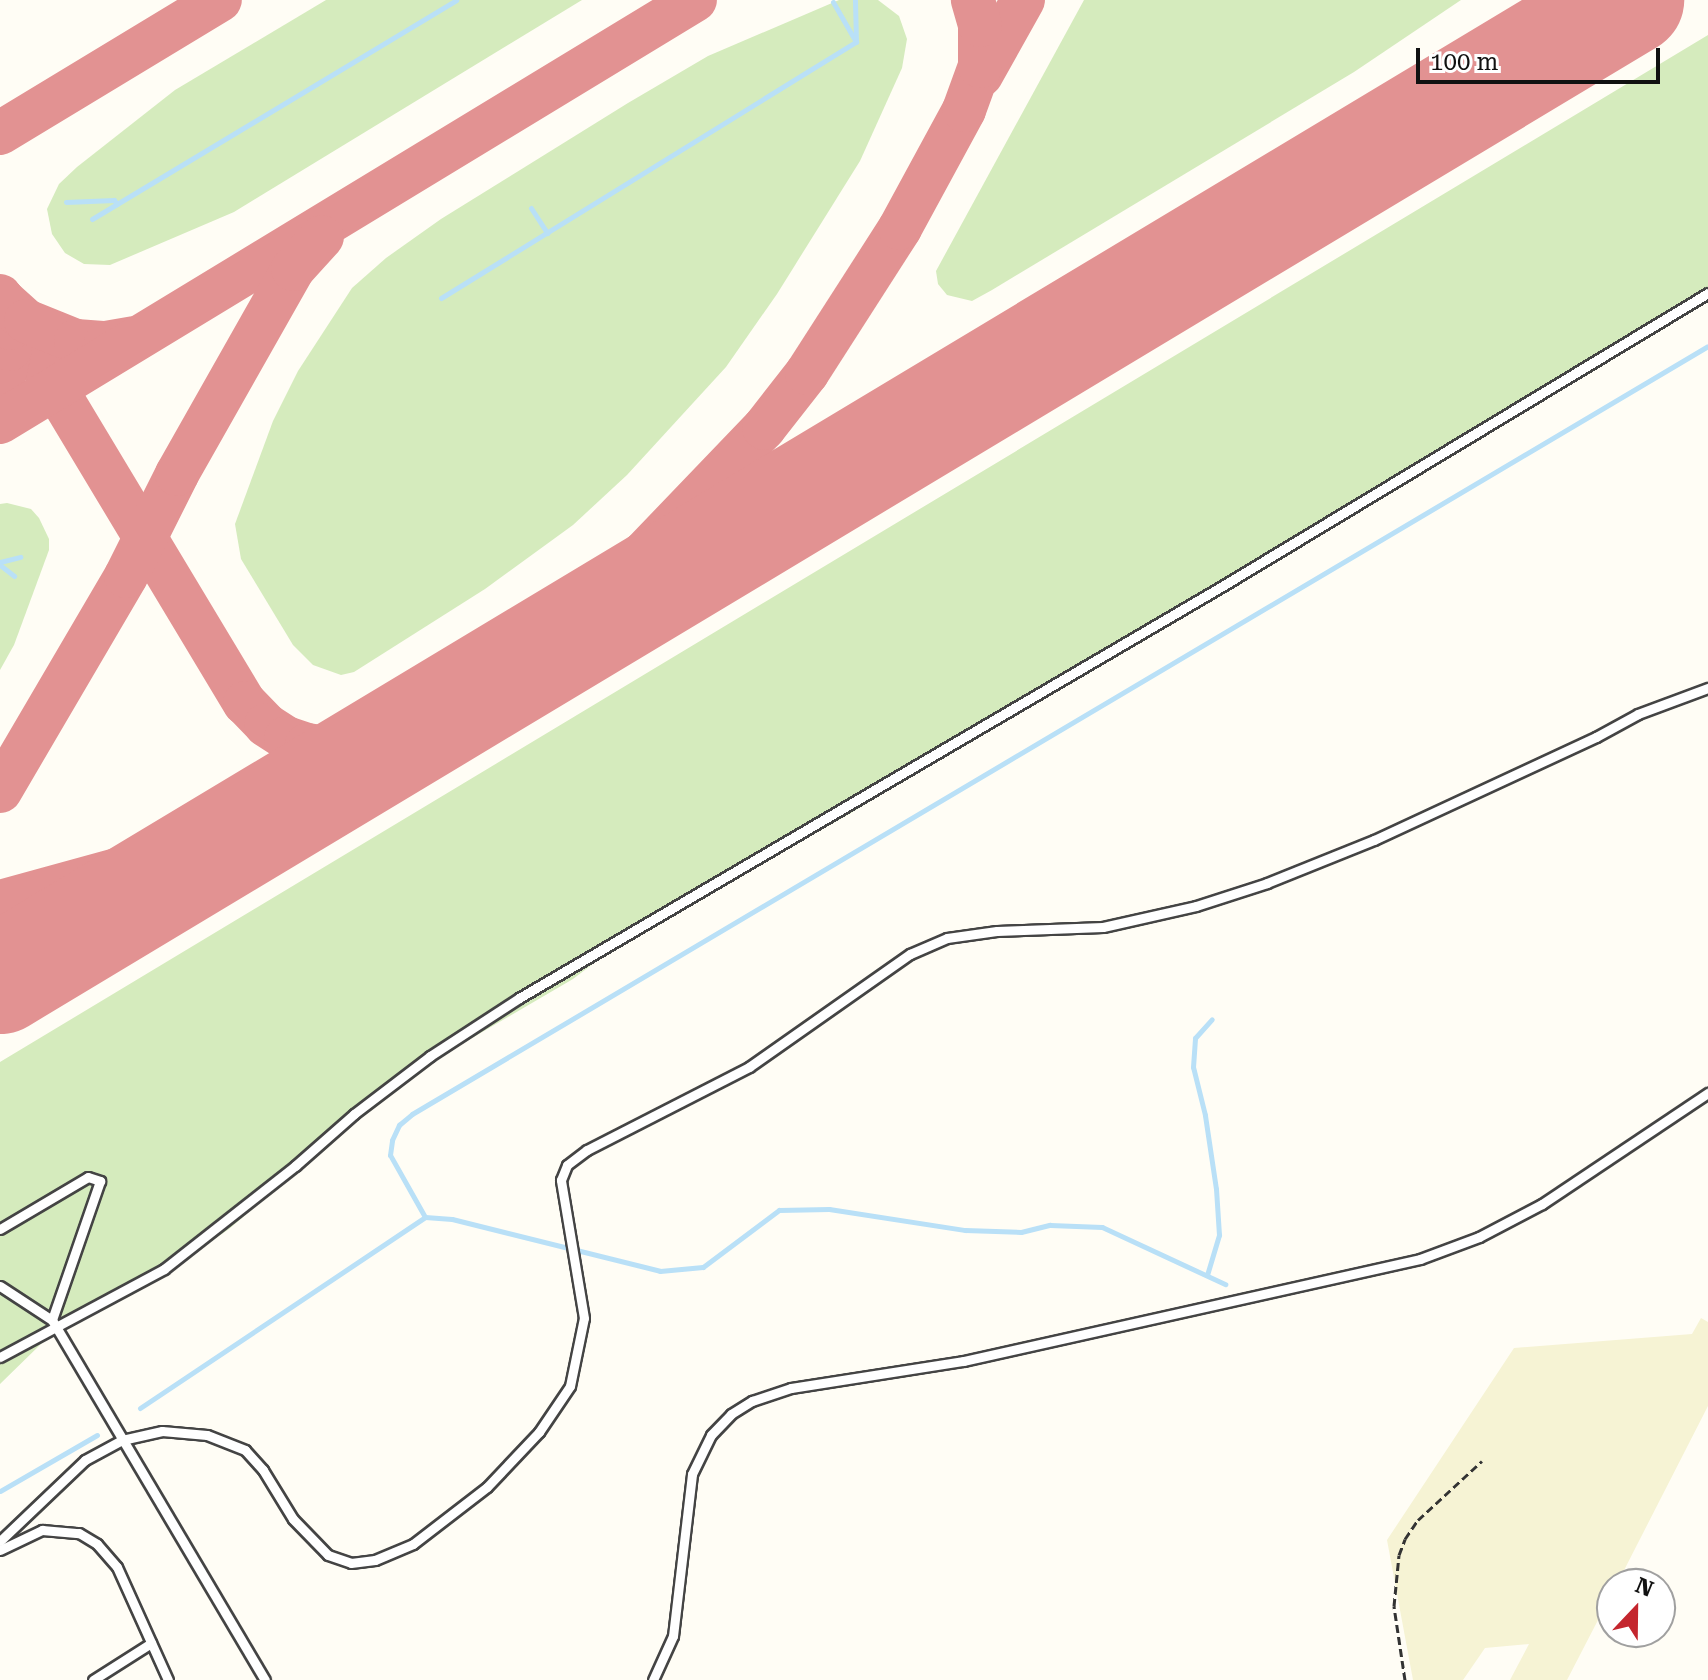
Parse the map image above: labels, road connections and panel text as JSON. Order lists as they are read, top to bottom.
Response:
{
  "scale_bar": "100 m",
  "north": "top"
}
